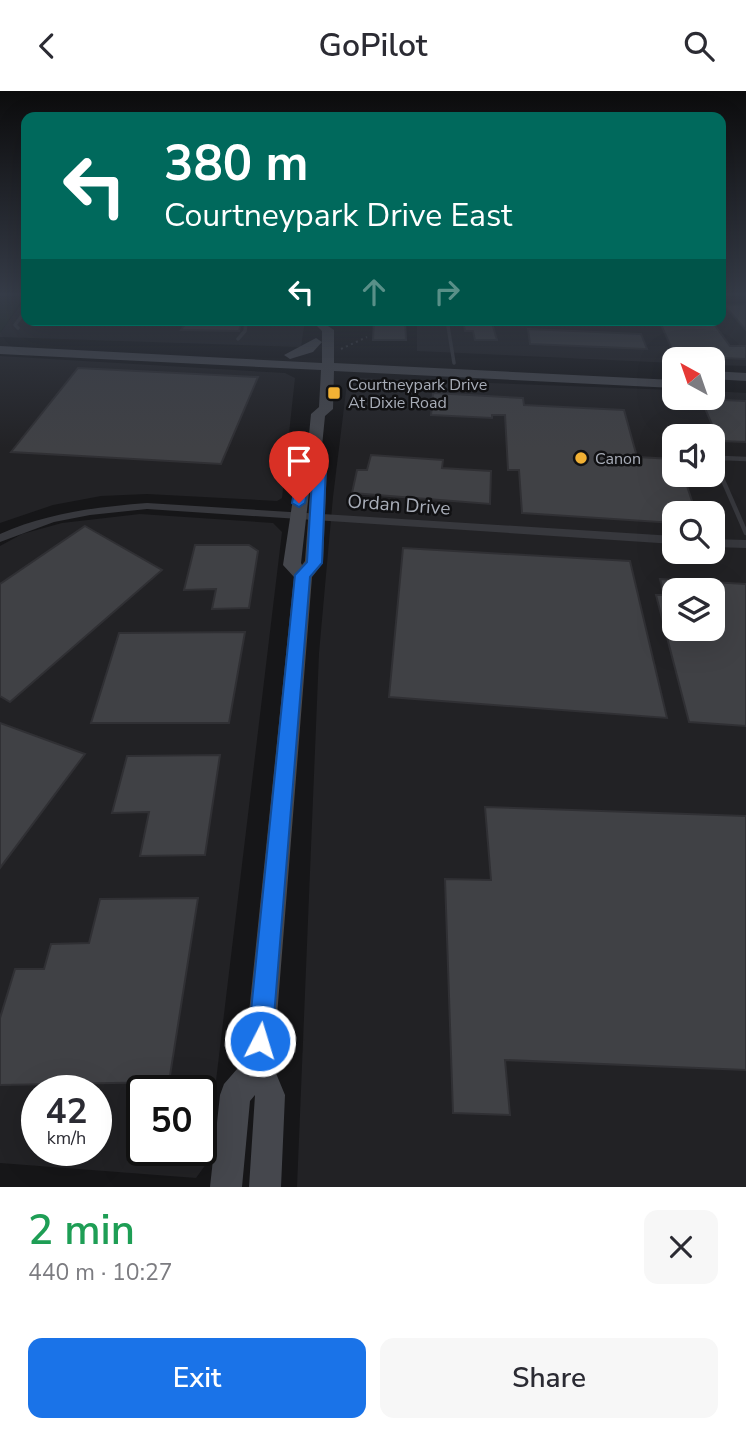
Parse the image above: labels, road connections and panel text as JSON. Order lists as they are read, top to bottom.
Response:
{
  "streets": {
    "street": ["Ordan Drive"]
  },
  "places": {
    "transit": ["Courtneypark Drive At Dixie Road"],
    "other": ["Canon"]
  },
  "north": "top left",
  "page": {
    "header": "GoPilot",
    "turn": ["380 m", "Courtneypark Drive East"],
    "speed": "42 km/h",
    "limit": "50",
    "heading": ["2 min", "440 m · 10:27"],
    "buttons": ["Exit", "Share"]
  }
}
